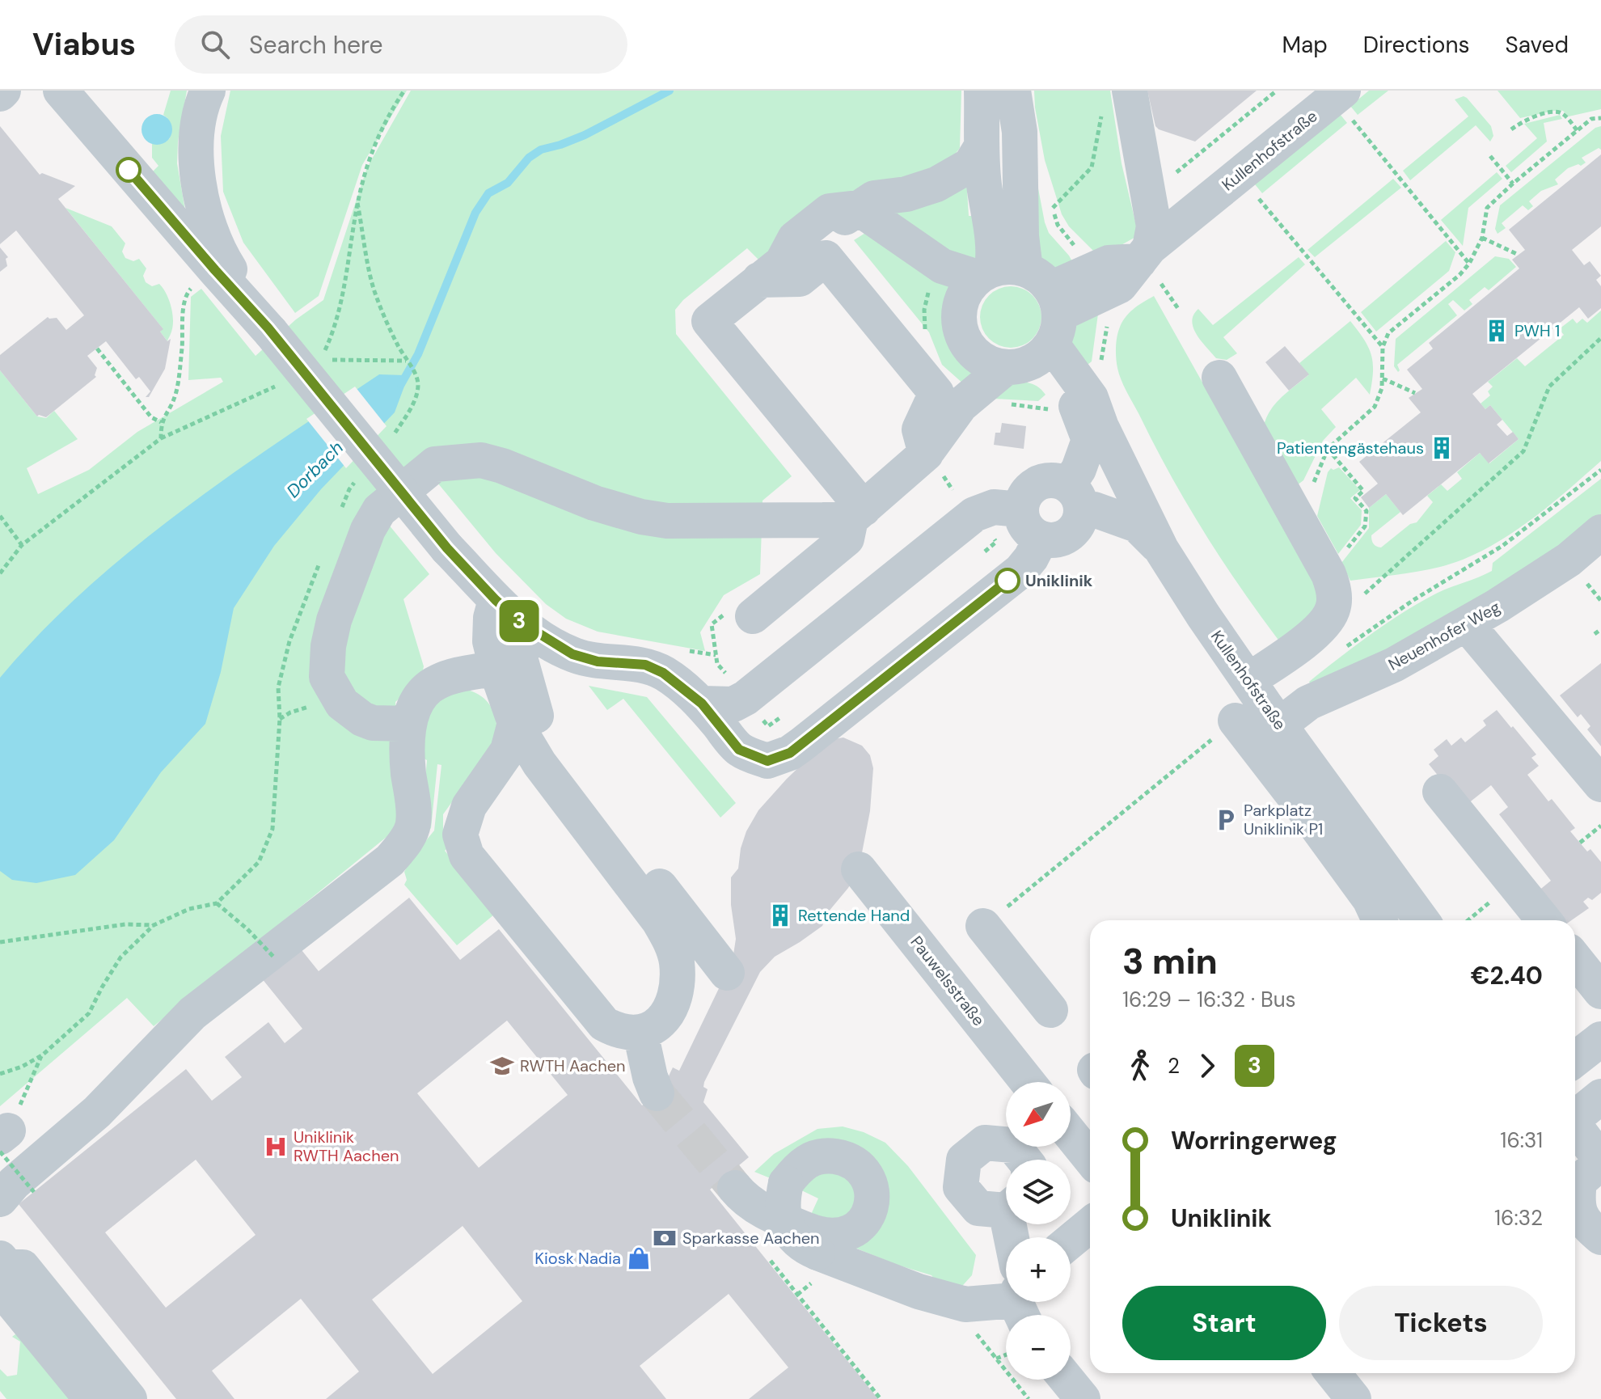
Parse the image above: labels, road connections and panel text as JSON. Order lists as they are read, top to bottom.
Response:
{
  "streets": {
    "street": ["Kullenhofstraße", "Neuenhofer Weg", "Pauwelsstraße"]
  },
  "crossings": [
    ["Kullenhofstraße", "Neuenhofer Weg"]
  ],
  "water": ["Dorbach"],
  "places": {
    "building": ["PWH 1", "Patientengästehaus", "Rettende Hand"],
    "other": ["Uniklinik"],
    "parking": ["Parkplatz Uniklinik P1"],
    "school or university": ["RWTH Aachen"],
    "hospital": ["Uniklinik RWTH Aachen"],
    "bank": ["Sparkasse Aachen"],
    "shop": ["Kiosk Nadia"]
  },
  "lines": ["bus line 3"],
  "north": "bottom left",
  "page": {
    "header": "Viabus",
    "search": "Search here",
    "nav": ["Map", "Directions", "Saved"],
    "on_map": "3",
    "heading": ["3 min", "16:29 – 16:32 · Bus", "€2.40"],
    "legs": ["2", "3"],
    "map_buttons": ["+", "−"],
    "list": [
      {
        "name": "Worringerweg",
        "value": "16:31"
      },
      {
        "name": "Uniklinik",
        "value": "16:32"
      }
    ],
    "buttons": ["Start", "Tickets"]
  }
}
